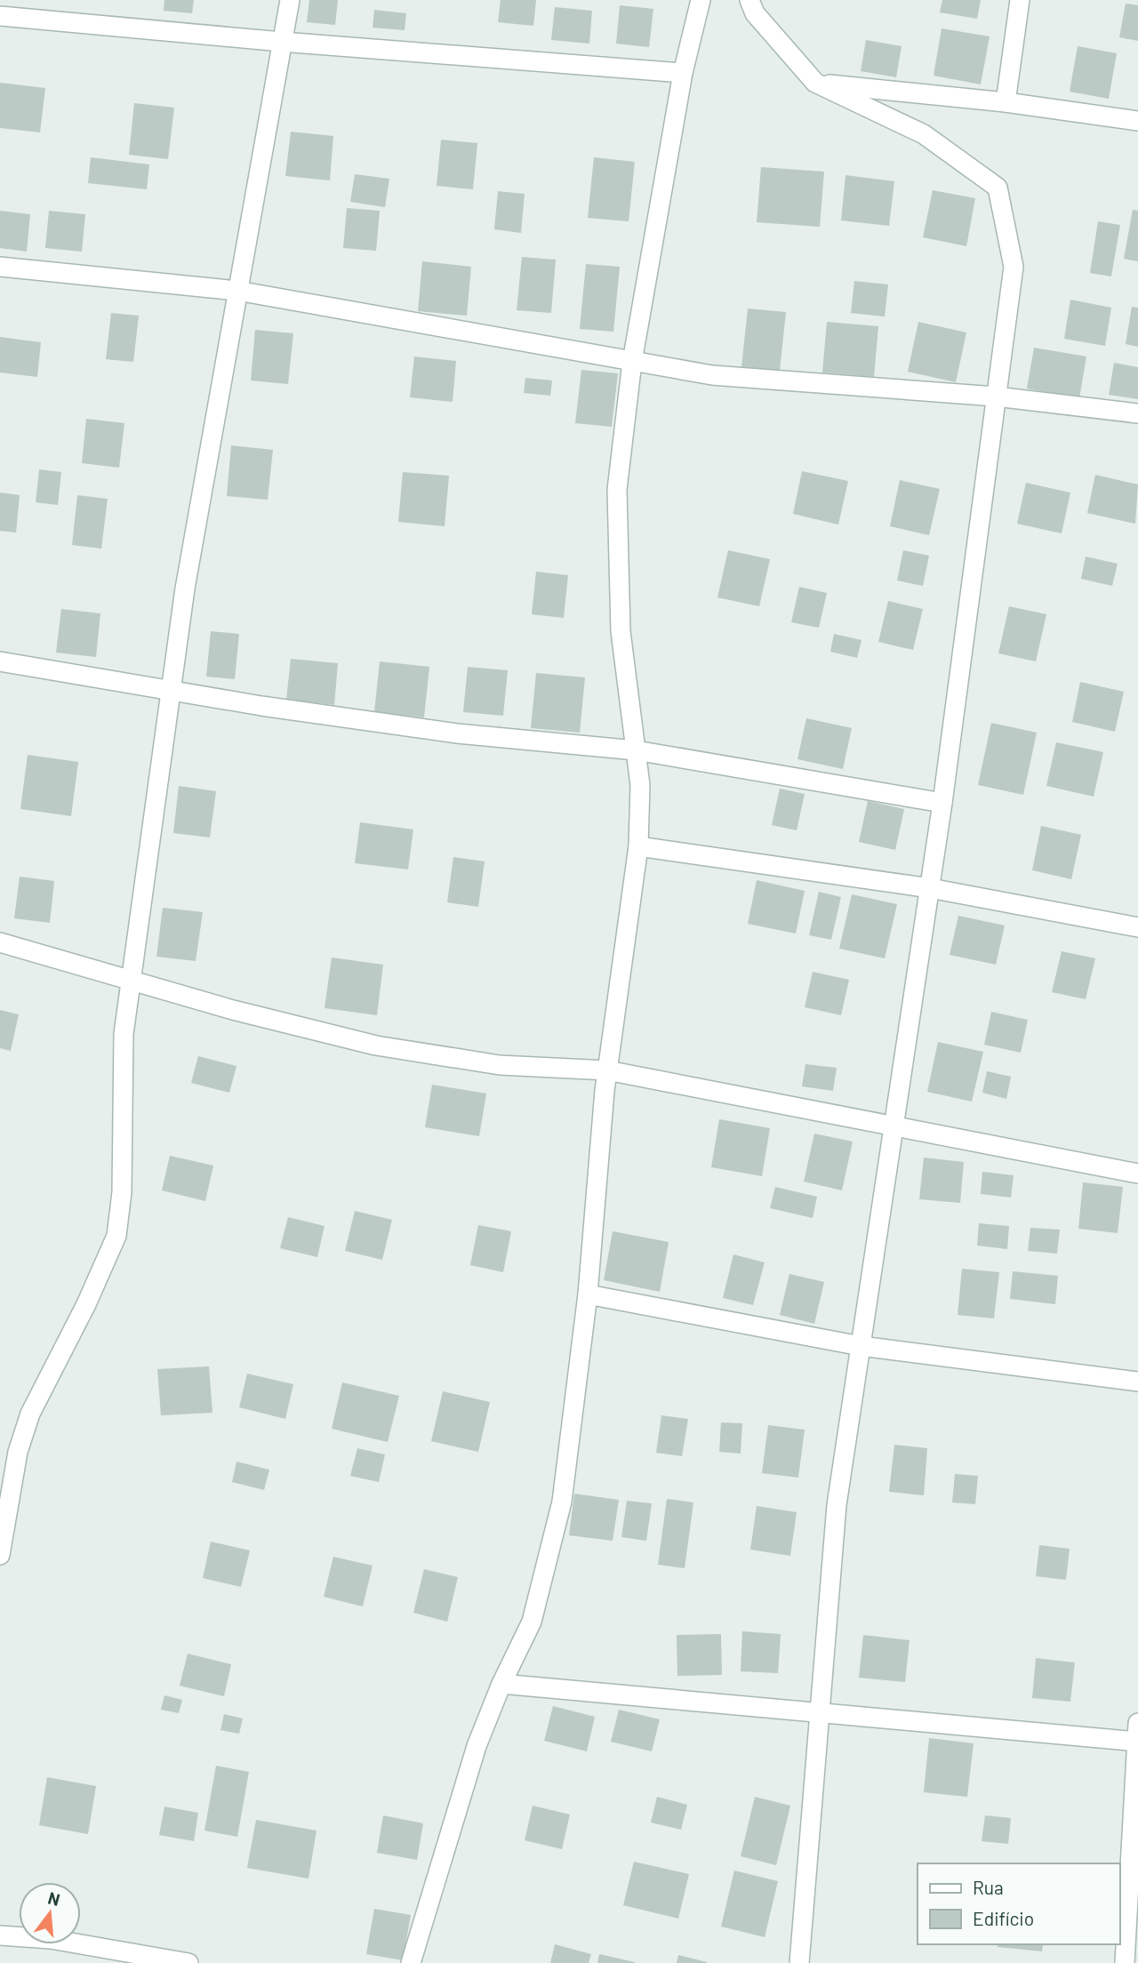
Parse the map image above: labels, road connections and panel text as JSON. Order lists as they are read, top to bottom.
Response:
{
  "legend": ["Rua", "Edifício"],
  "north": "top"
}
